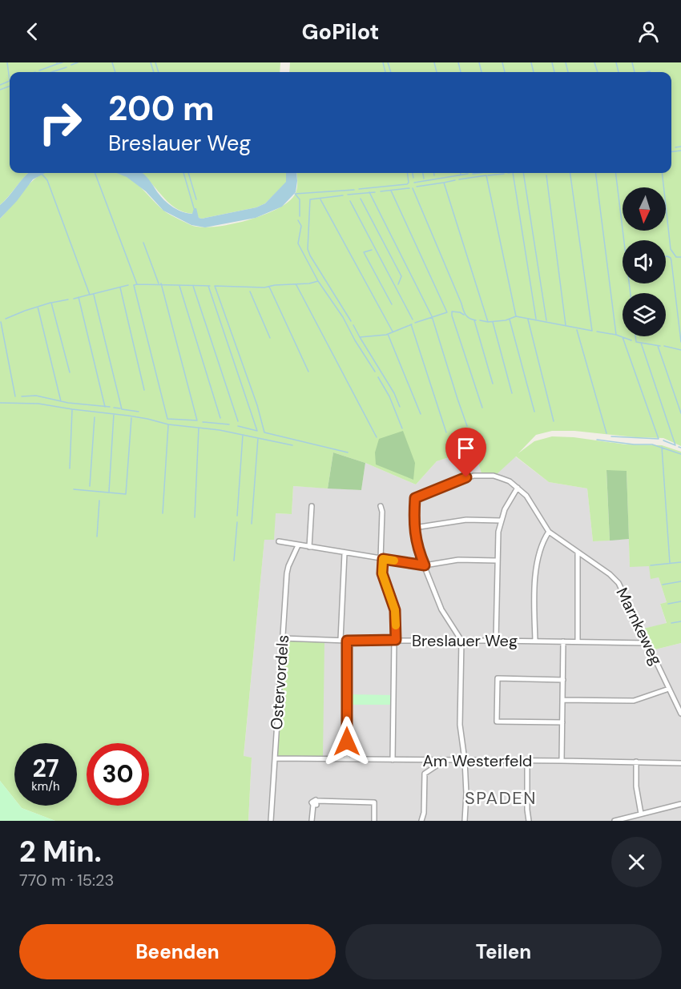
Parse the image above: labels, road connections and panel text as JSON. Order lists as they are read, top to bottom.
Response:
{
  "streets": {
    "street": [
      "Marnkeweg",
      "Breslauer Weg",
      "Ostervordels",
      "Am Westerfeld"
    ]
  },
  "crossings": [
    ["Marnkeweg", "Breslauer Weg"],
    ["Breslauer Weg", "Ostervordels"],
    ["Ostervordels", "Am Westerfeld"]
  ],
  "districts": ["SPADEN"],
  "north": "bottom",
  "page": {
    "header": "GoPilot",
    "turn": ["200 m", "Breslauer Weg"],
    "speed": "27 km/h",
    "limit": "30",
    "heading": ["2 Min.", "770 m · 15:23"],
    "buttons": ["Beenden", "Teilen"]
  }
}
